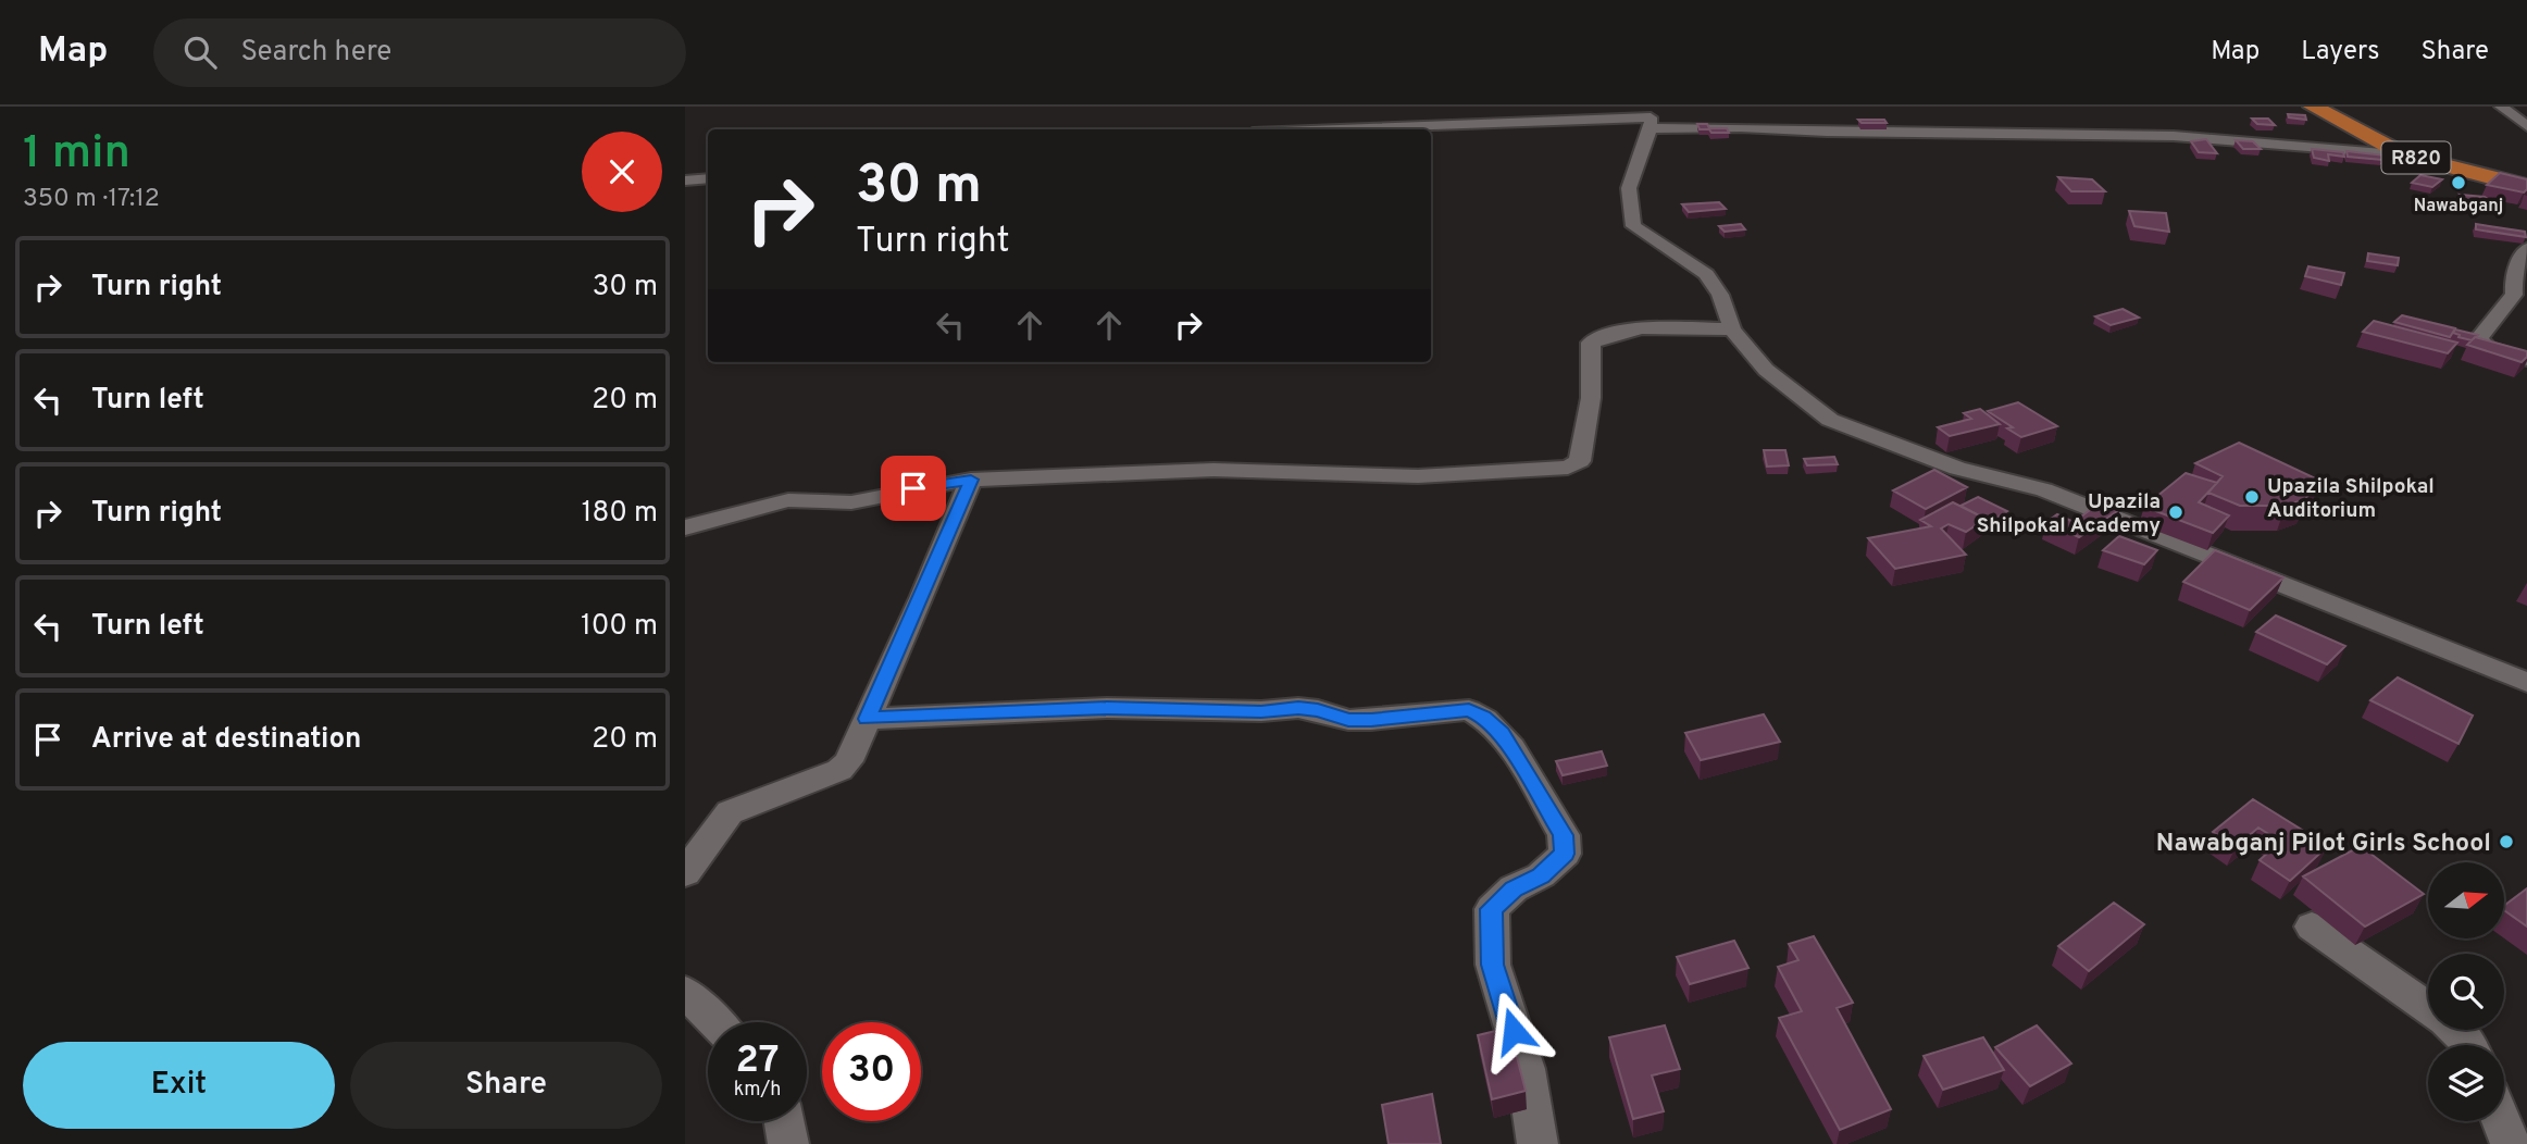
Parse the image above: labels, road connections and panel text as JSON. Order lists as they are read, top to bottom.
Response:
{
  "streets": {
    "main road": ["R820"]
  },
  "places": [
    "Nawabganj",
    "Upazila Shilpokal Auditorium",
    "Upazila Shilpokal Academy",
    "Nawabganj Pilot Girls School"
  ],
  "north": "right",
  "page": {
    "header": "Map",
    "search": "Search here",
    "nav": ["Map", "Layers", "Share"],
    "heading": ["1 min", "350 m · 17:12"],
    "turn": ["30 m", "Turn right"],
    "list": [
      {
        "name": "Turn right",
        "value": "30 m"
      },
      {
        "name": "Turn left",
        "value": "20 m"
      },
      {
        "name": "Turn right",
        "value": "180 m"
      },
      {
        "name": "Turn left",
        "value": "100 m"
      },
      {
        "name": "Arrive at destination",
        "value": "20 m"
      }
    ],
    "speed": "27 km/h",
    "limit": "30",
    "buttons": ["Exit", "Share"]
  }
}
